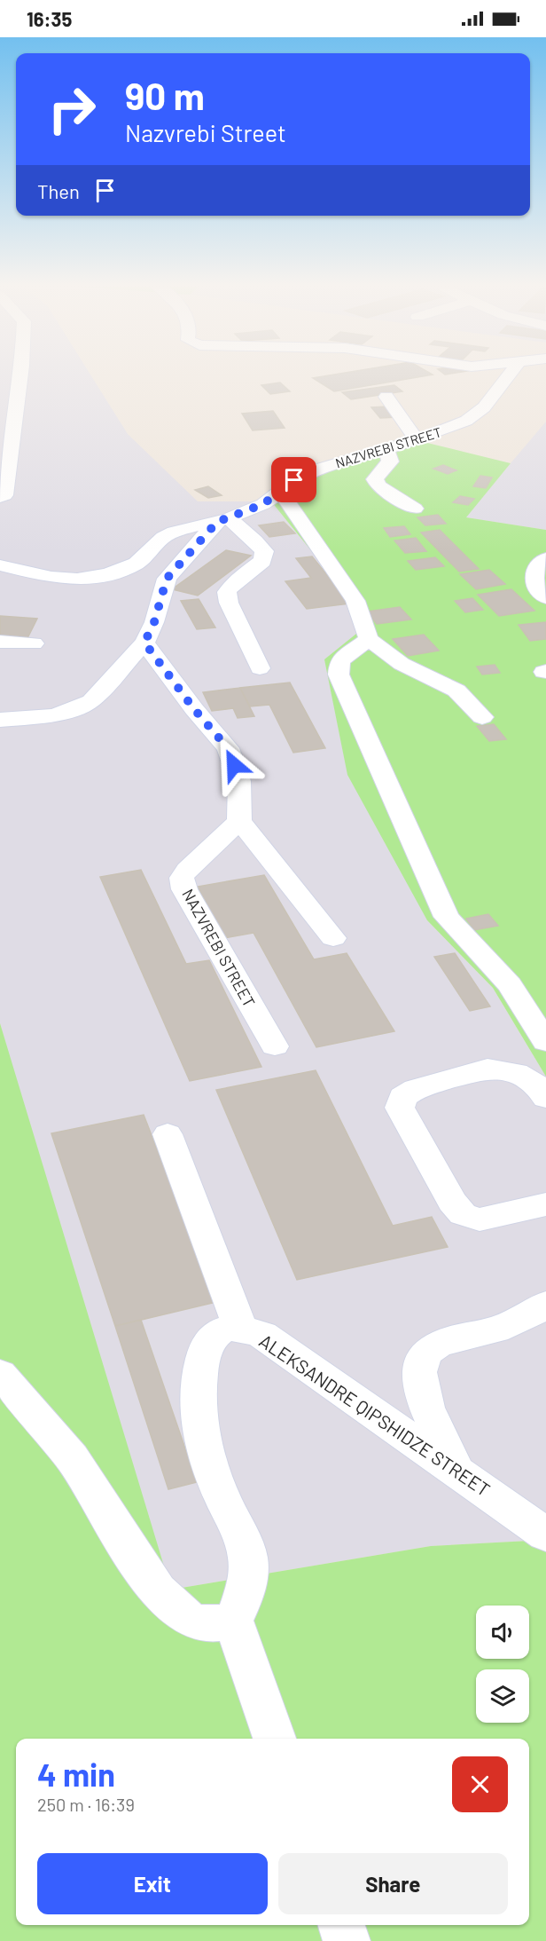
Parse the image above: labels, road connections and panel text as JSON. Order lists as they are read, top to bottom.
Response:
{
  "streets": {
    "street": ["NAZVREBI STREET", "ALEKSANDRE QIPSHIDZE STREET"]
  },
  "page": {
    "status": "16:35",
    "turn": ["90 m", "Nazvrebi Street"],
    "then": "Then",
    "heading": ["4 min", "250 m · 16:39"],
    "buttons": ["Exit", "Share"]
  }
}
